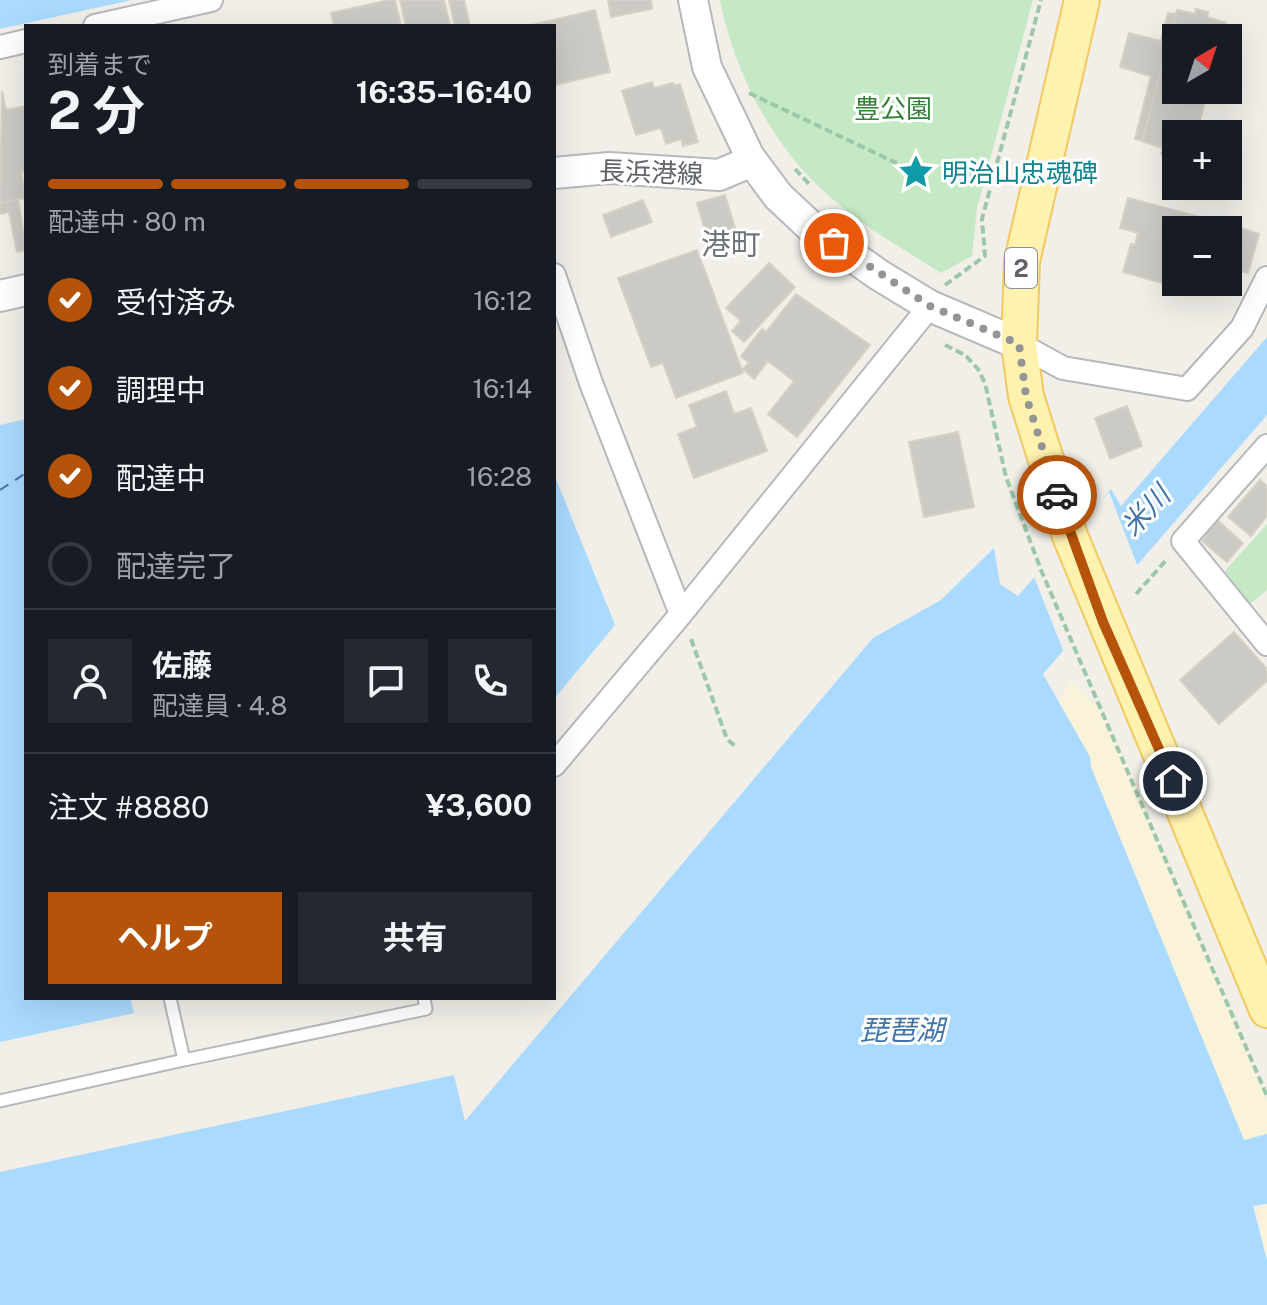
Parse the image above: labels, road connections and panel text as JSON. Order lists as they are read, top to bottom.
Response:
{
  "streets": {
    "main road": ["長浜港線", "2"]
  },
  "districts": ["港町"],
  "water": ["米川", "琵琶湖"],
  "parks": ["豊公園"],
  "places": {
    "place": ["明治山忠魂碑"]
  },
  "north": "top right",
  "page": {
    "map_buttons": ["+", "−"],
    "heading": ["2 分", "到着まで", "16:35–16:40"],
    "panel": [
      "佐藤",
      "配達員 · 4.8",
      "注文 #8880",
      "¥3,600"
    ],
    "bar": "配達中 · 80 m",
    "list": [
      ["受付済み", "16:12"],
      ["調理中", "16:14"],
      ["配達中", "16:28"],
      "配達完了"
    ],
    "buttons": ["ヘルプ", "共有"]
  }
}
